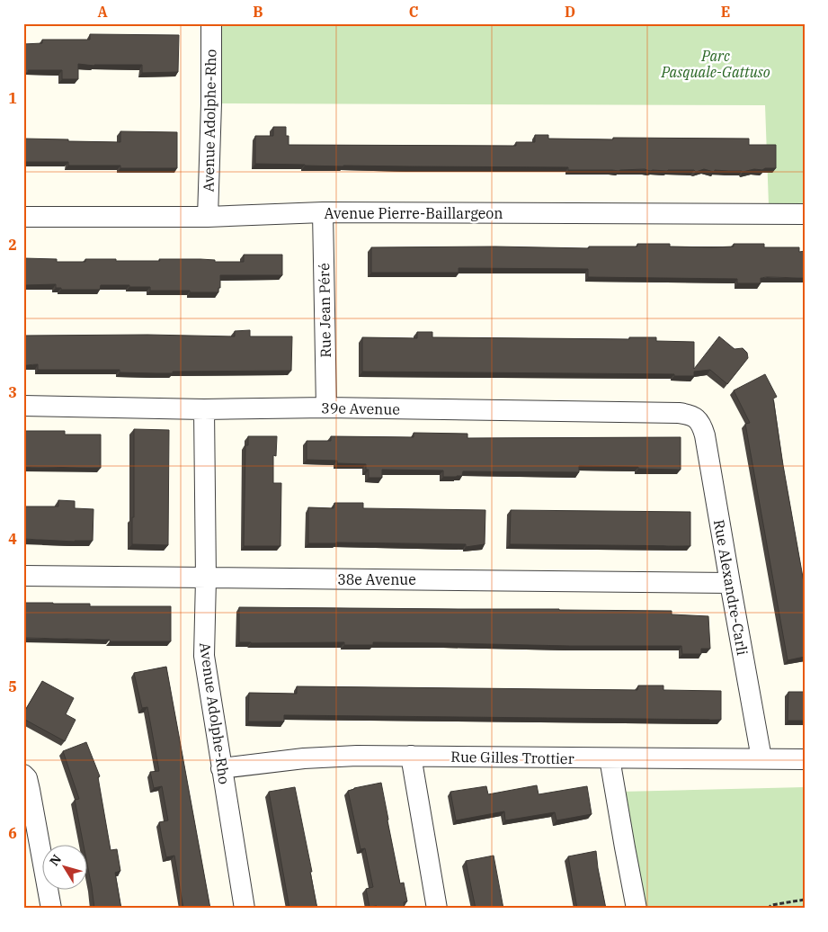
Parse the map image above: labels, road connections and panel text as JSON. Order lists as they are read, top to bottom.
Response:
{
  "streets": {
    "street": [
      "Avenue Adolphe-Rho",
      "Avenue Pierre-Baillargeon",
      "Rue Jean Péré",
      "39e Avenue",
      "38e Avenue",
      "Rue Alexandre-Carli",
      "Rue Gilles Trottier"
    ]
  },
  "crossings": [
    ["Avenue Adolphe-Rho", "Avenue Pierre-Baillargeon"],
    ["Avenue Adolphe-Rho", "39e Avenue"],
    ["Avenue Adolphe-Rho", "38e Avenue"],
    ["Avenue Adolphe-Rho", "Rue Gilles Trottier"],
    ["Avenue Pierre-Baillargeon", "Rue Jean Péré"],
    ["Rue Jean Péré", "39e Avenue"],
    ["39e Avenue", "Rue Alexandre-Carli"],
    ["38e Avenue", "Rue Alexandre-Carli"],
    ["Rue Alexandre-Carli", "Rue Gilles Trottier"]
  ],
  "parks": ["Parc Pasquale-Gattuso"],
  "north": "top left",
  "grid": {
    "columns": [
      "A",
      "B",
      "C",
      "D",
      "E"
    ],
    "rows": [
      "1",
      "2",
      "3",
      "4",
      "5",
      "6"
    ]
  }
}
